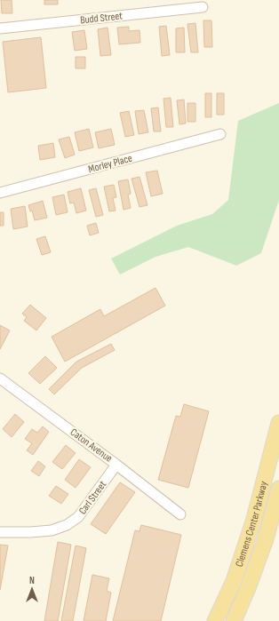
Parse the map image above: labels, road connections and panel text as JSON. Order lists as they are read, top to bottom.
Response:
{
  "streets": {
    "main road": ["Clemens Center Parkway"],
    "street": [
      "Budd Street",
      "Morley Place",
      "Caton Avenue",
      "Carl Street"
    ]
  },
  "crossings": [
    ["Caton Avenue", "Carl Street"]
  ],
  "north": "top"
}
